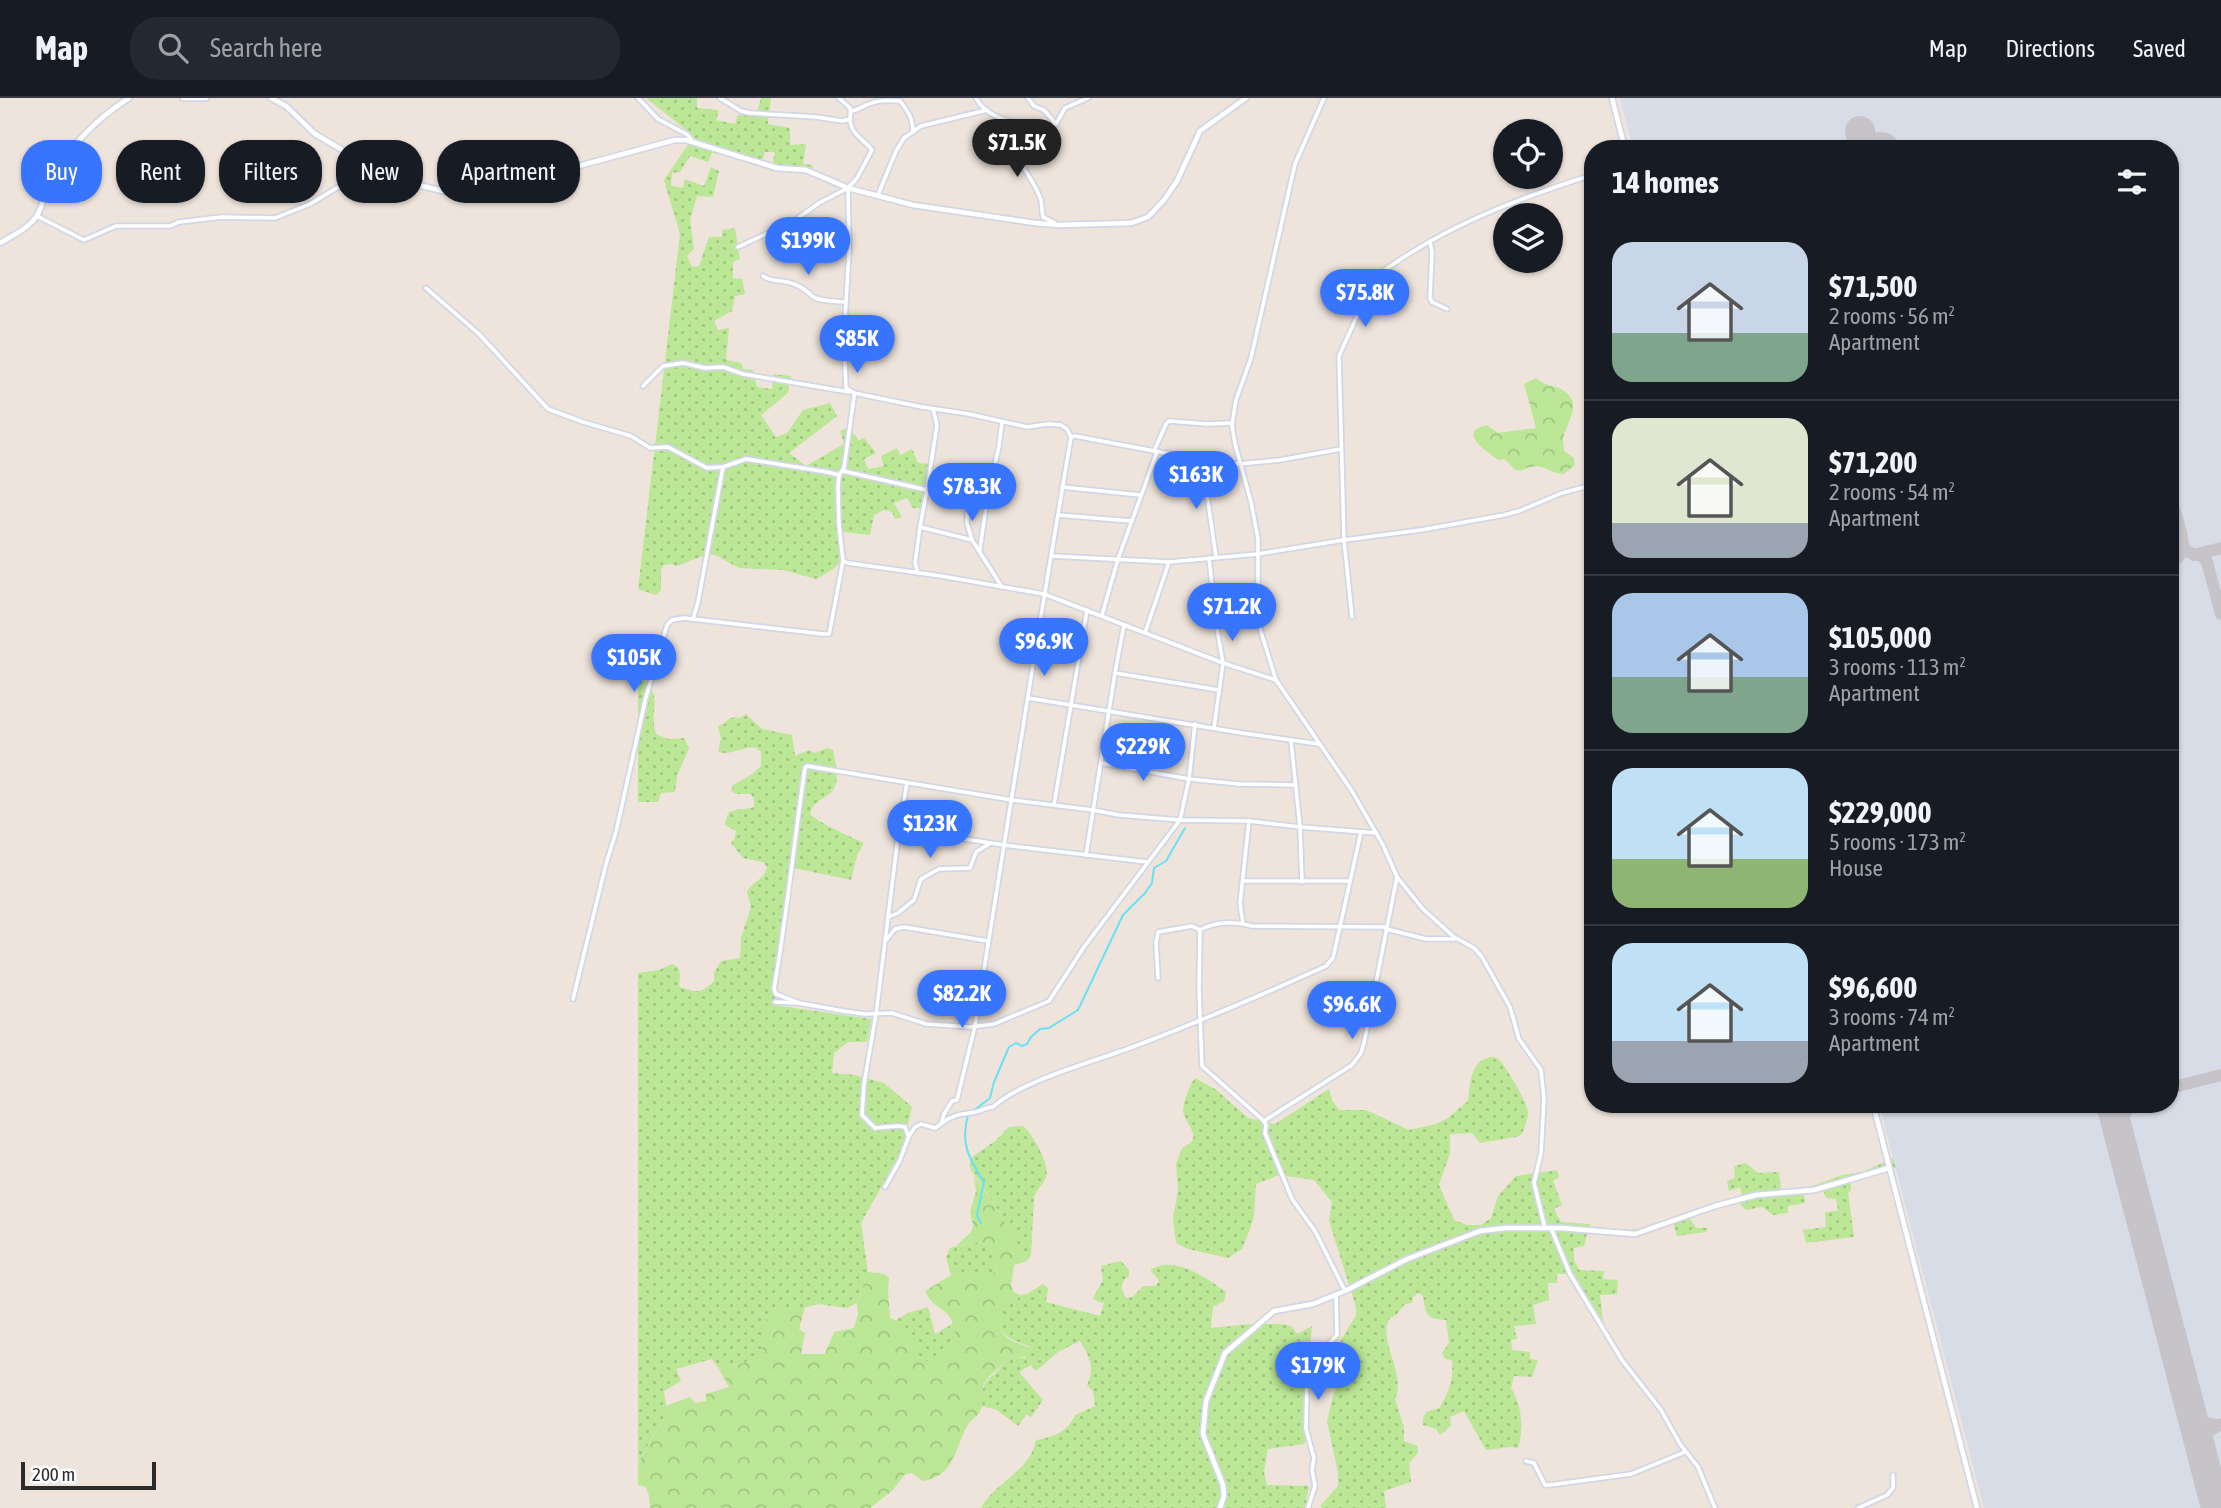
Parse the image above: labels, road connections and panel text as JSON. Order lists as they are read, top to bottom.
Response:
{
  "scale_bar": "200 m",
  "page": {
    "header": "Map",
    "search": "Search here",
    "nav": ["Map", "Directions", "Saved"],
    "price": [
      "$71.5K",
      "$199K",
      "$75.8K",
      "$85K",
      "$163K",
      "$78.3K",
      "$71.2K",
      "$96.9K",
      "$105K",
      "$229K",
      "$123K",
      "$82.2K",
      "$96.6K",
      "$179K"
    ],
    "chip": [
      "Buy",
      "Rent",
      "Filters",
      "New",
      "Apartment"
    ],
    "heading": "14 homes",
    "list": [
      {
        "name": "$71,500",
        "note": "2 rooms · 56 m² · Apartment"
      },
      {
        "name": "$71,200",
        "note": "2 rooms · 54 m² · Apartment"
      },
      {
        "name": "$105,000",
        "note": "3 rooms · 113 m² · Apartment"
      },
      {
        "name": "$229,000",
        "note": "5 rooms · 173 m² · House"
      },
      {
        "name": "$96,600",
        "note": "3 rooms · 74 m² · Apartment"
      }
    ],
    "scale": "200 m"
  }
}
